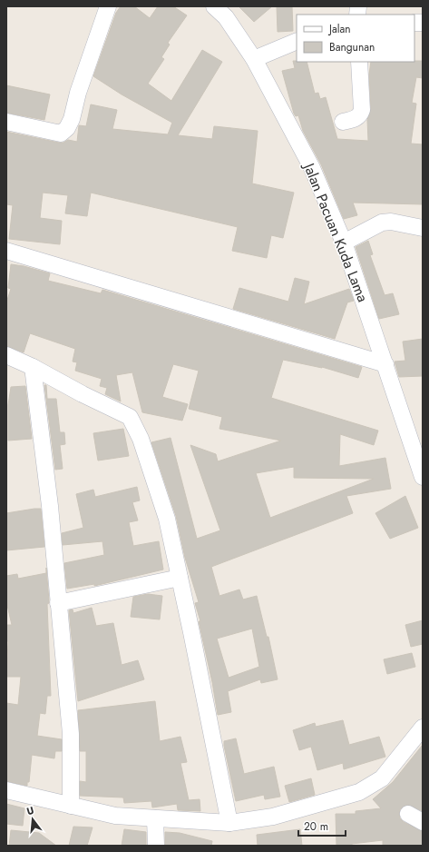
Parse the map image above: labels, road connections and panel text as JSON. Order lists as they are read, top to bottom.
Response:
{
  "streets": {
    "street": ["Jalan Pacuan Kuda Lama"]
  },
  "legend": ["Jalan", "Bangunan"],
  "scale_bar": "20 m",
  "north": "top"
}
